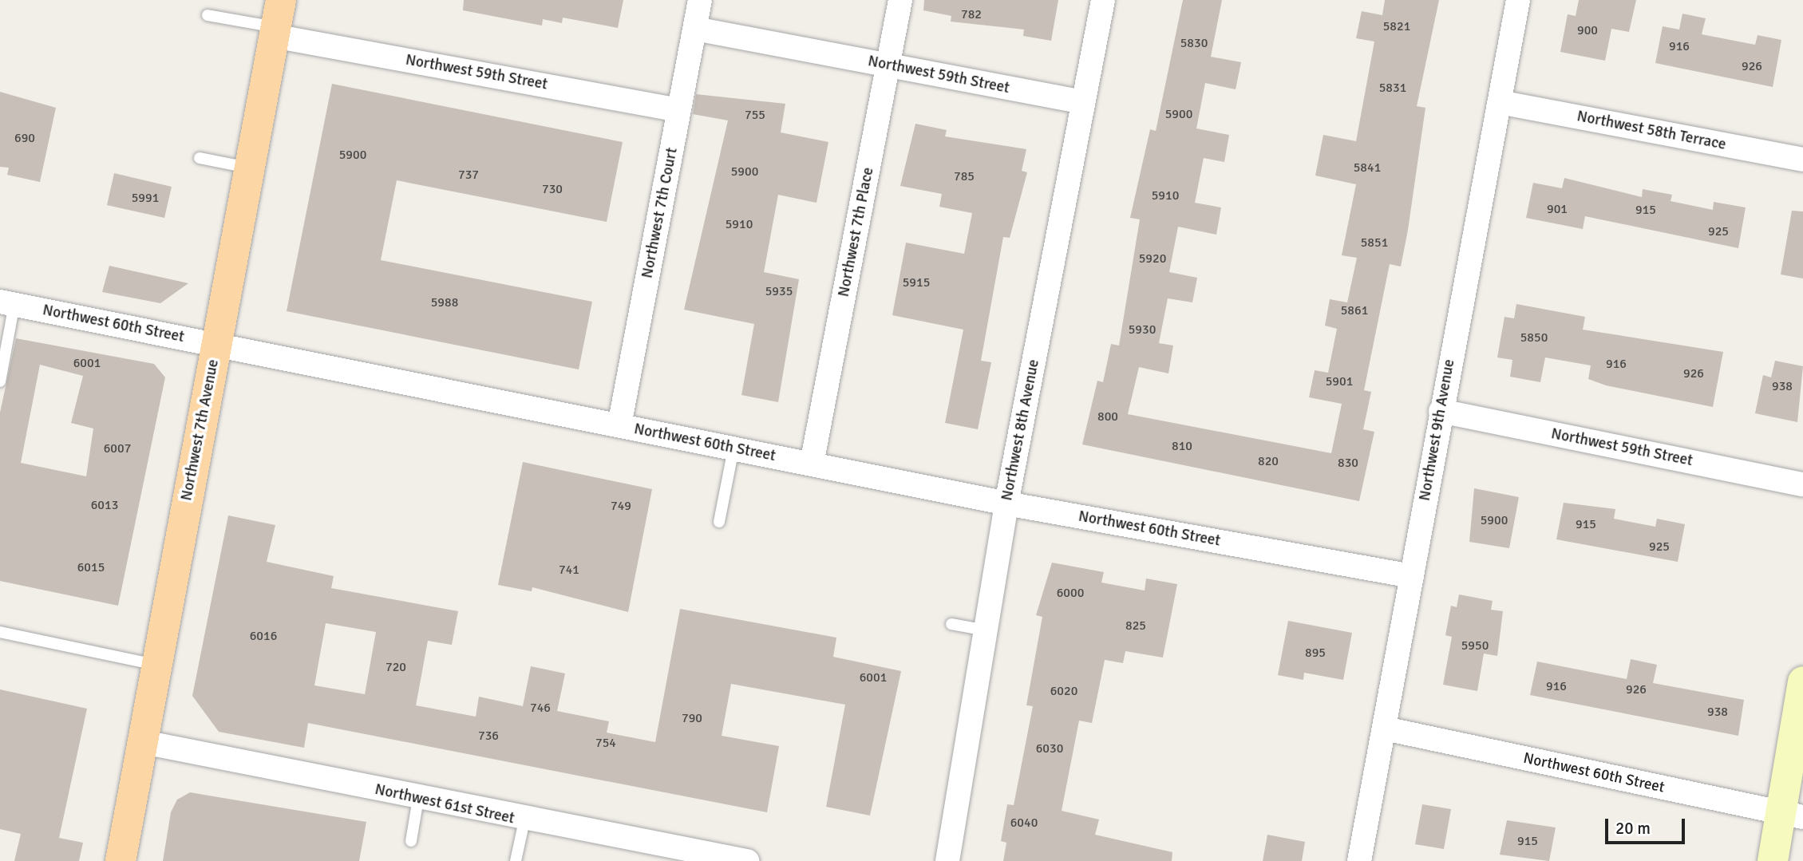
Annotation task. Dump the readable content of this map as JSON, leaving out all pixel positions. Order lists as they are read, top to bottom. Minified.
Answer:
{"streets":{"main road":["Northwest 7th Avenue"],"street":["Northwest 59th Street","Northwest 58th Terrace","Northwest 7th Court","Northwest 7th Place","Northwest 60th Street","Northwest 8th Avenue","Northwest 9th Avenue","Northwest 61st Street"]},"crossings":[["Northwest 59th Street","Northwest 7th Court"],["Northwest 59th Street","Northwest 7th Place"],["Northwest 59th Street","Northwest 7th Avenue"],["Northwest 59th Street","Northwest 8th Avenue"],["Northwest 59th Street","Northwest 9th Avenue"],["Northwest 58th Terrace","Northwest 9th Avenue"],["Northwest 7th Court","Northwest 60th Street"],["Northwest 7th Place","Northwest 60th Street"],["Northwest 60th Street","Northwest 7th Avenue"],["Northwest 60th Street","Northwest 8th Avenue"],["Northwest 60th Street","Northwest 9th Avenue"],["Northwest 7th Avenue","Northwest 61st Street"]],"house_numbers":["782","5821","900","5830","916","926","5831","5900","755","690","5900","5841","5900","737","785","730","5910","5991","901","915","5910","925","5851","5920","5915","5935","5988","5861","5930","5850","6001","916","926","5901","938","800","810","6007","820","830","6013","749","5900","915","925","6015","741","6000","825","6016","5950","895","720","6001","916","926","6020","746","938","790","736","754","6030","6040","915"],"scale_bar":"20 m"}
